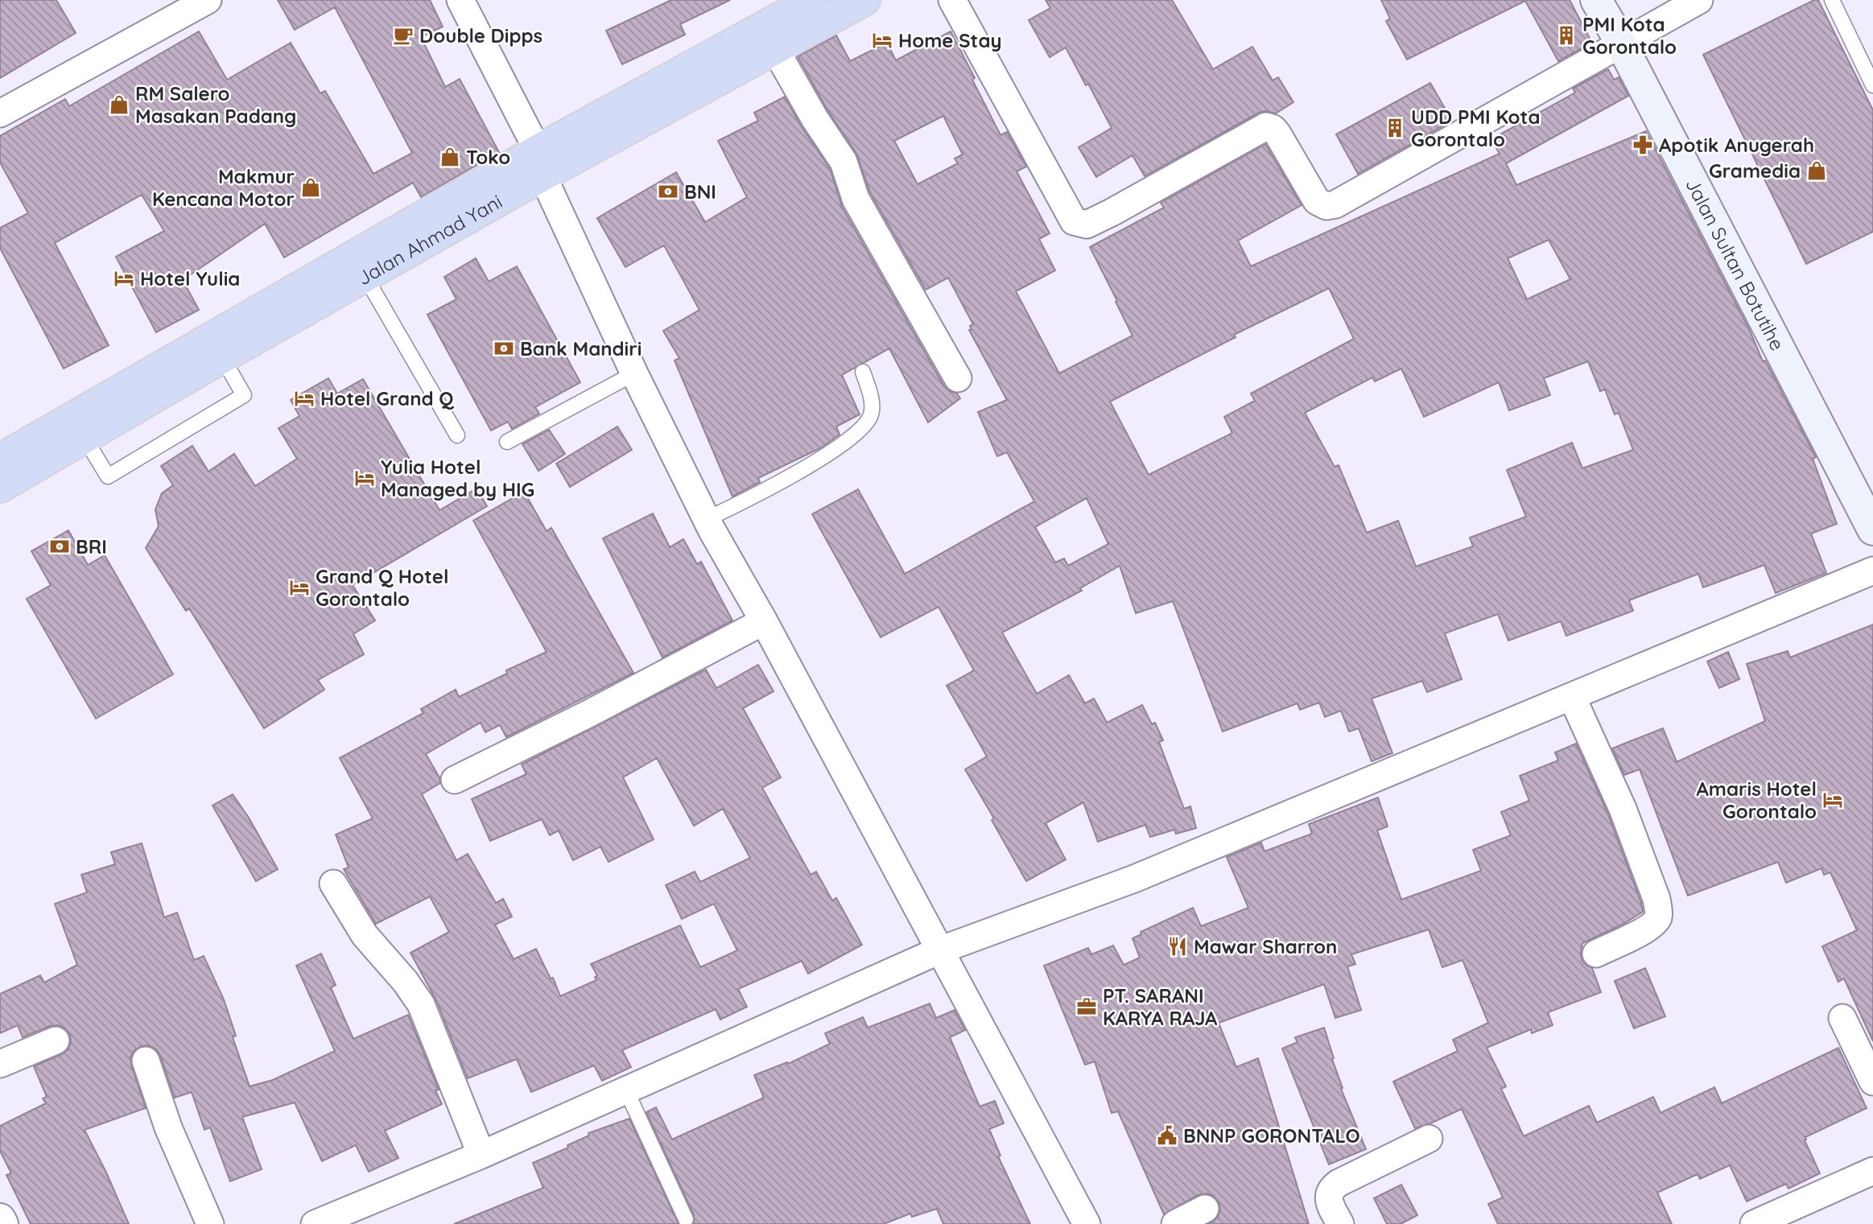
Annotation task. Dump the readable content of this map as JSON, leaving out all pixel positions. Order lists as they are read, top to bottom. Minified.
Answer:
{"streets":{"highway":["Jalan Ahmad Yani"],"main road":["Jalan Sultan Botutihe"]},"places":{"cafe":["Double Dipps"],"building":["PMI Kota Gorontalo","UDD PMI Kota Gorontalo"],"hotel":["Home Stay","Hotel Yulia","Hotel Grand Q","Yulia Hotel Managed by HIG","Grand Q Hotel Gorontalo","Amaris Hotel Gorontalo"],"shop":["RM Salero Masakan Padang","Toko","Gramedia","Makmur Kencana Motor"],"pharmacy":["Apotik Anugerah"],"bank":["BNI","Bank Mandiri","BRI"],"restaurant":["Mawar Sharron"],"office":["PT. SARANI KARYA RAJA"],"public building":["BNNP GORONTALO"]}}
